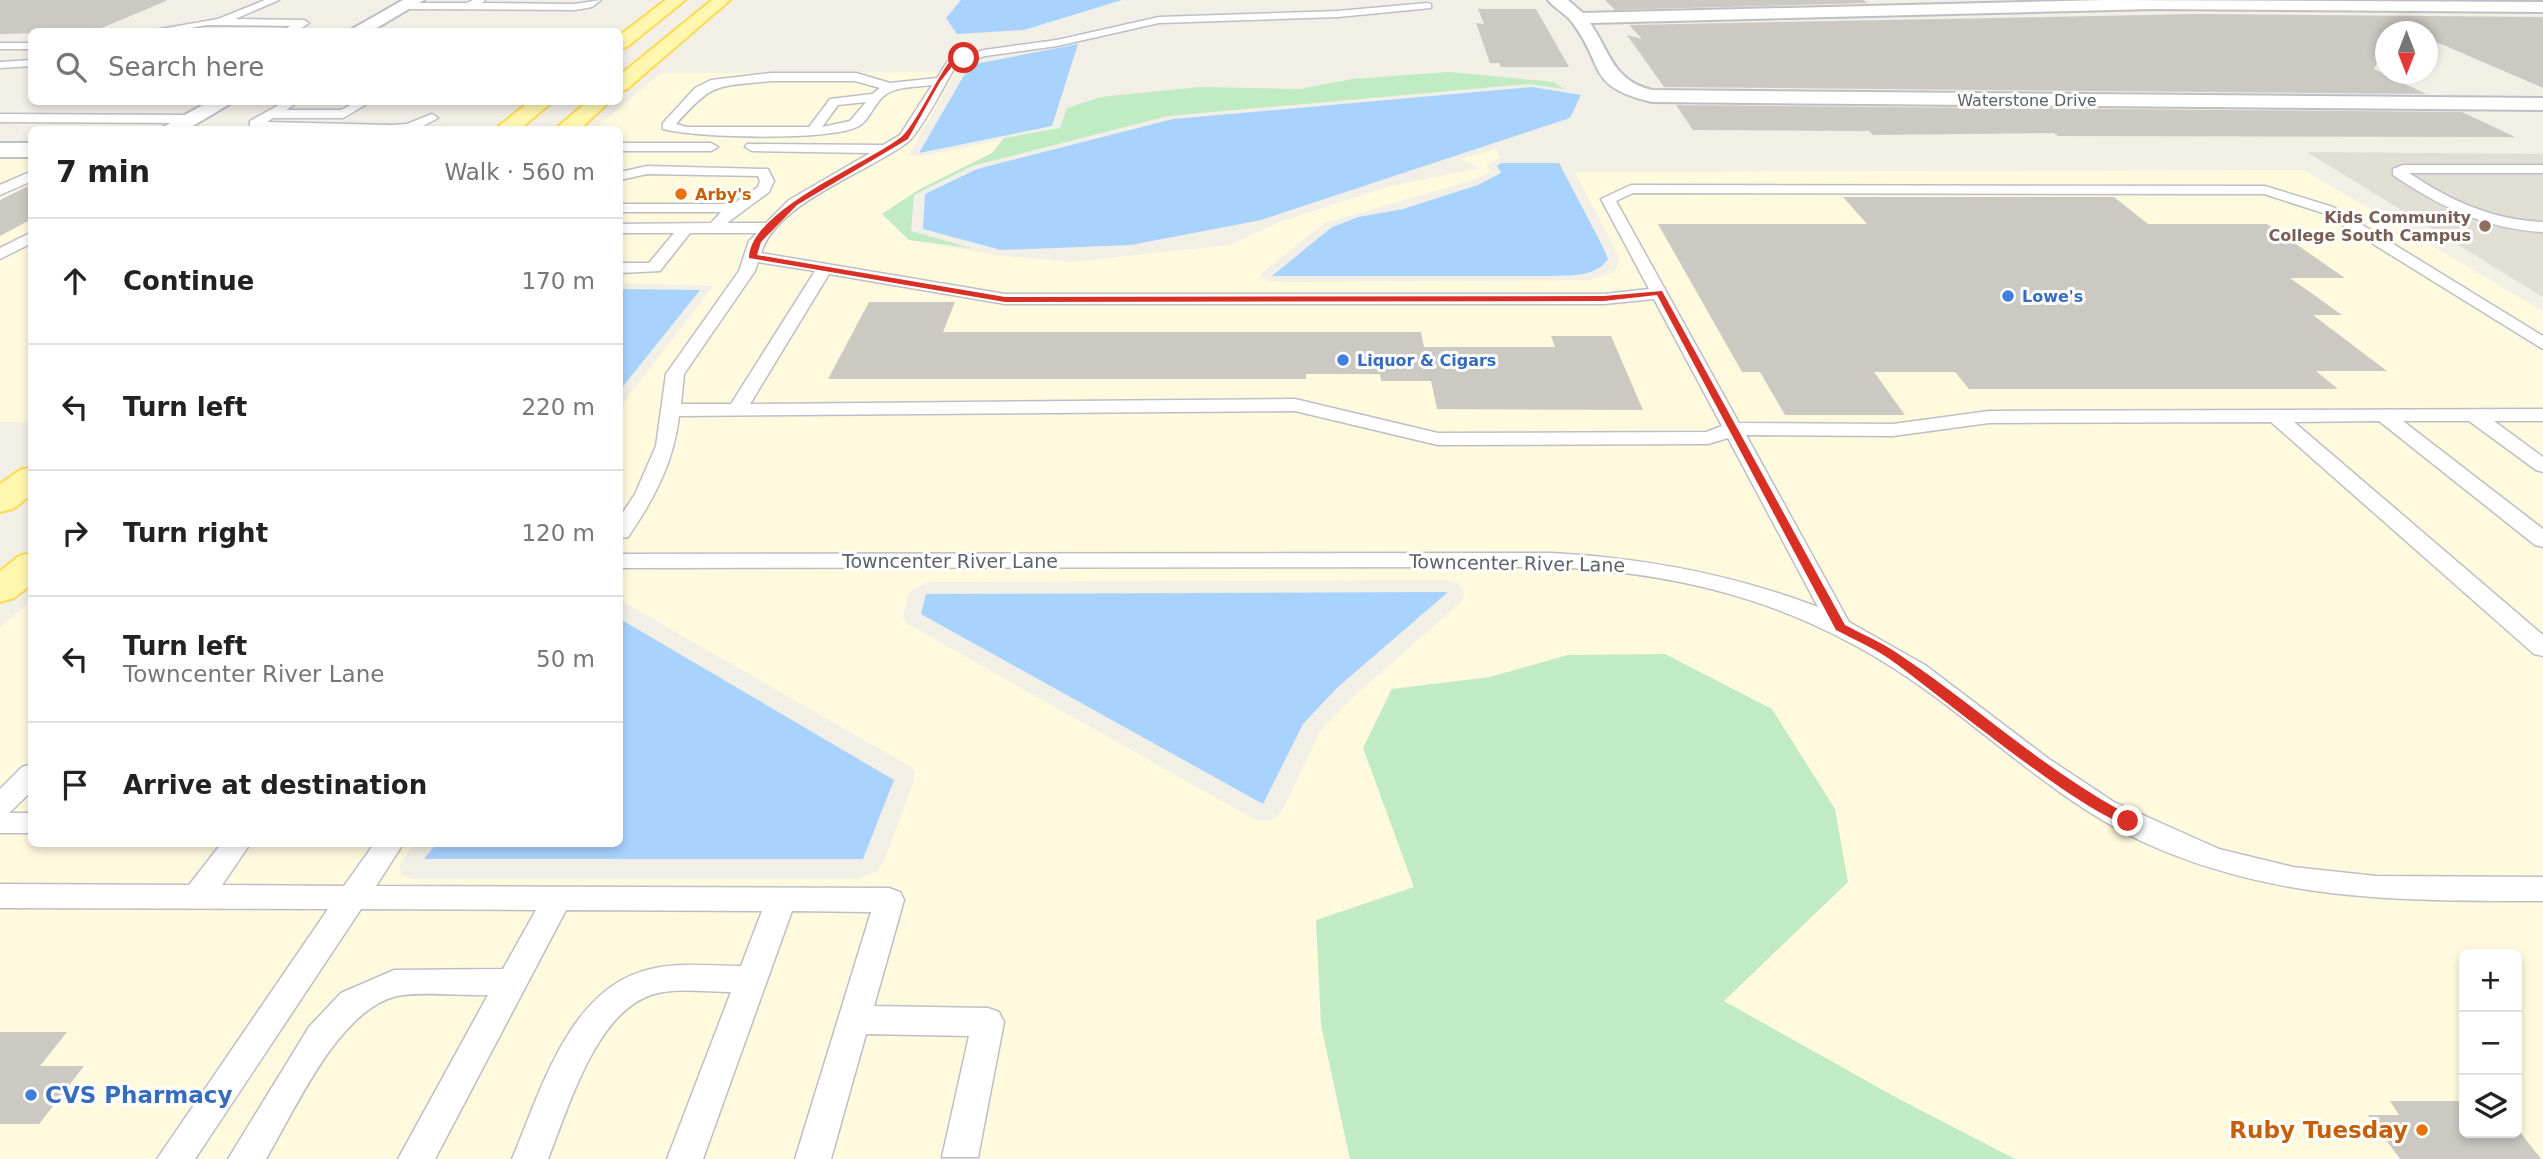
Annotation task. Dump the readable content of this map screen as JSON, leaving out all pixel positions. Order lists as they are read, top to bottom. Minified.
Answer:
{"streets":{"street":["Waterstone Drive"],"lane":["Towncenter River Lane"]},"places":["Arby's","Kids Community College South Campus","Lowe's","Liquor & Cigars","CVS Pharmacy","Ruby Tuesday"],"north":"bottom","page":{"search":"Search here","heading":["7 min","Walk · 560 m"],"list":[["Continue","170 m"],["Turn left","220 m"],["Turn right","120 m"],["Turn left","Towncenter River Lane","50 m"],"Arrive at destination"],"map_buttons":["+","−"]}}
